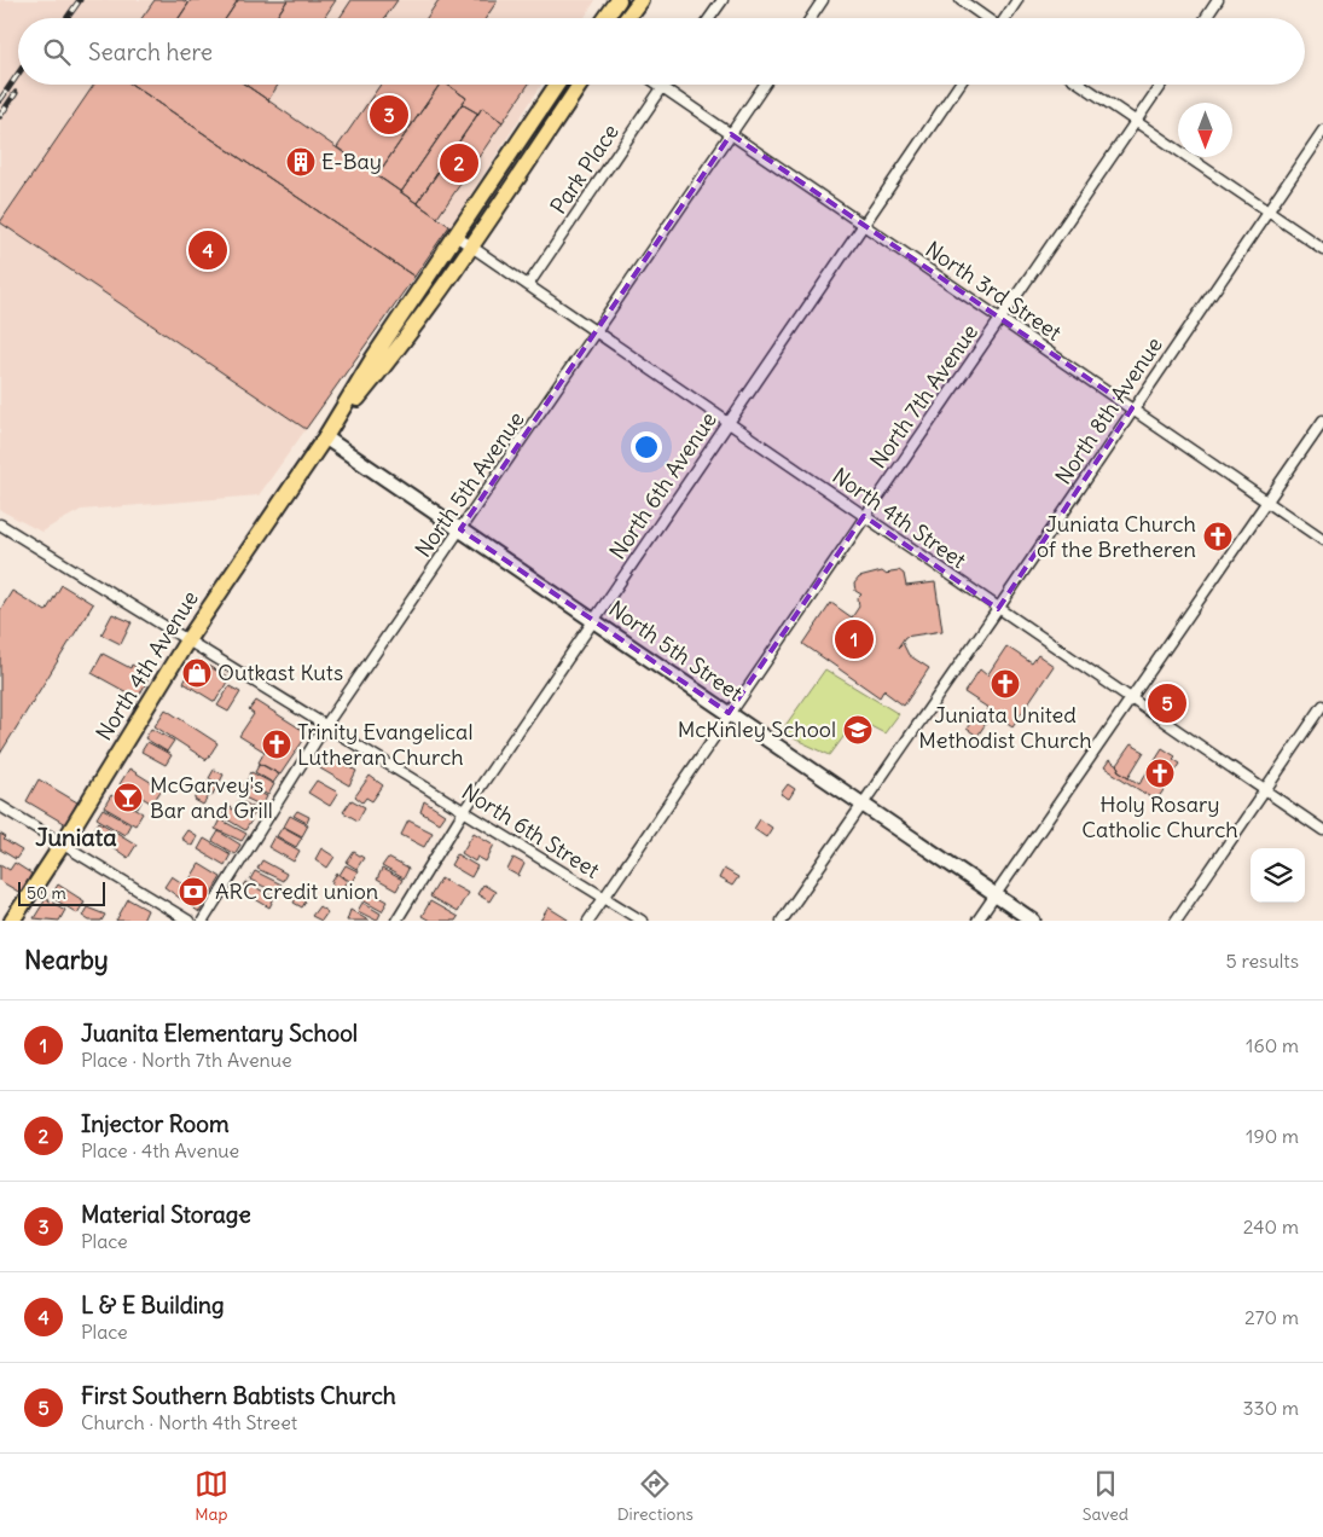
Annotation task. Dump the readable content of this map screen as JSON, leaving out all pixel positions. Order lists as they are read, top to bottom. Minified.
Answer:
{"streets":{"main road":["North 4th Avenue"],"street":["Park Place","North 3rd Street","North 7th Avenue","North 8th Avenue","North 5th Avenue","North 6th Avenue","North 4th Street","North 5th Street","North 6th Street"]},"crossings":[["Park Place","North 3rd Street"],["Park Place","North 4th Street"],["North 3rd Street","North 7th Avenue"],["North 3rd Street","North 8th Avenue"],["North 3rd Street","North 5th Avenue"],["North 3rd Street","North 6th Avenue"],["North 7th Avenue","North 4th Street"],["North 7th Avenue","North 5th Street"],["North 7th Avenue","North 6th Street"],["North 8th Avenue","North 4th Street"],["North 8th Avenue","North 5th Street"],["North 5th Avenue","North 4th Street"],["North 5th Avenue","North 5th Street"],["North 5th Avenue","North 6th Street"],["North 6th Avenue","North 4th Street"],["North 6th Avenue","North 5th Street"],["North 6th Avenue","North 6th Street"],["North 4th Street","North 4th Avenue"],["North 5th Street","North 4th Avenue"],["North 4th Avenue","North 6th Street"]],"districts":["Juniata"],"places":{"building":["E-Bay"],"church":["Juniata Church of the Bretheren","Juniata United Methodist Church","Trinity Evangelical Lutheran Church","Holy Rosary Catholic Church"],"shop":["Outkast Kuts"],"school or university":["McKinley School"],"bar":["McGarvey's Bar and Grill"],"bank":["ARC credit union"]},"scale_bar":"50 m","north":"bottom","page":{"search":"Search here","pins":["3","2","4","1","5"],"scale":"50 m","heading":["Nearby","5 results"],"list":[{"mark":"1","name":"Juanita Elementary School","note":"Place · North 7th Avenue","value":"160 m"},{"mark":"2","name":"Injector Room","note":"Place · 4th Avenue","value":"190 m"},{"mark":"3","name":"Material Storage","note":"Place","value":"240 m"},{"mark":"4","name":"L & E Building","note":"Place","value":"270 m"},{"mark":"5","name":"First Southern Babtists Church","note":"Church · North 4th Street","value":"330 m"}],"nav":["Map","Directions","Saved"]}}
